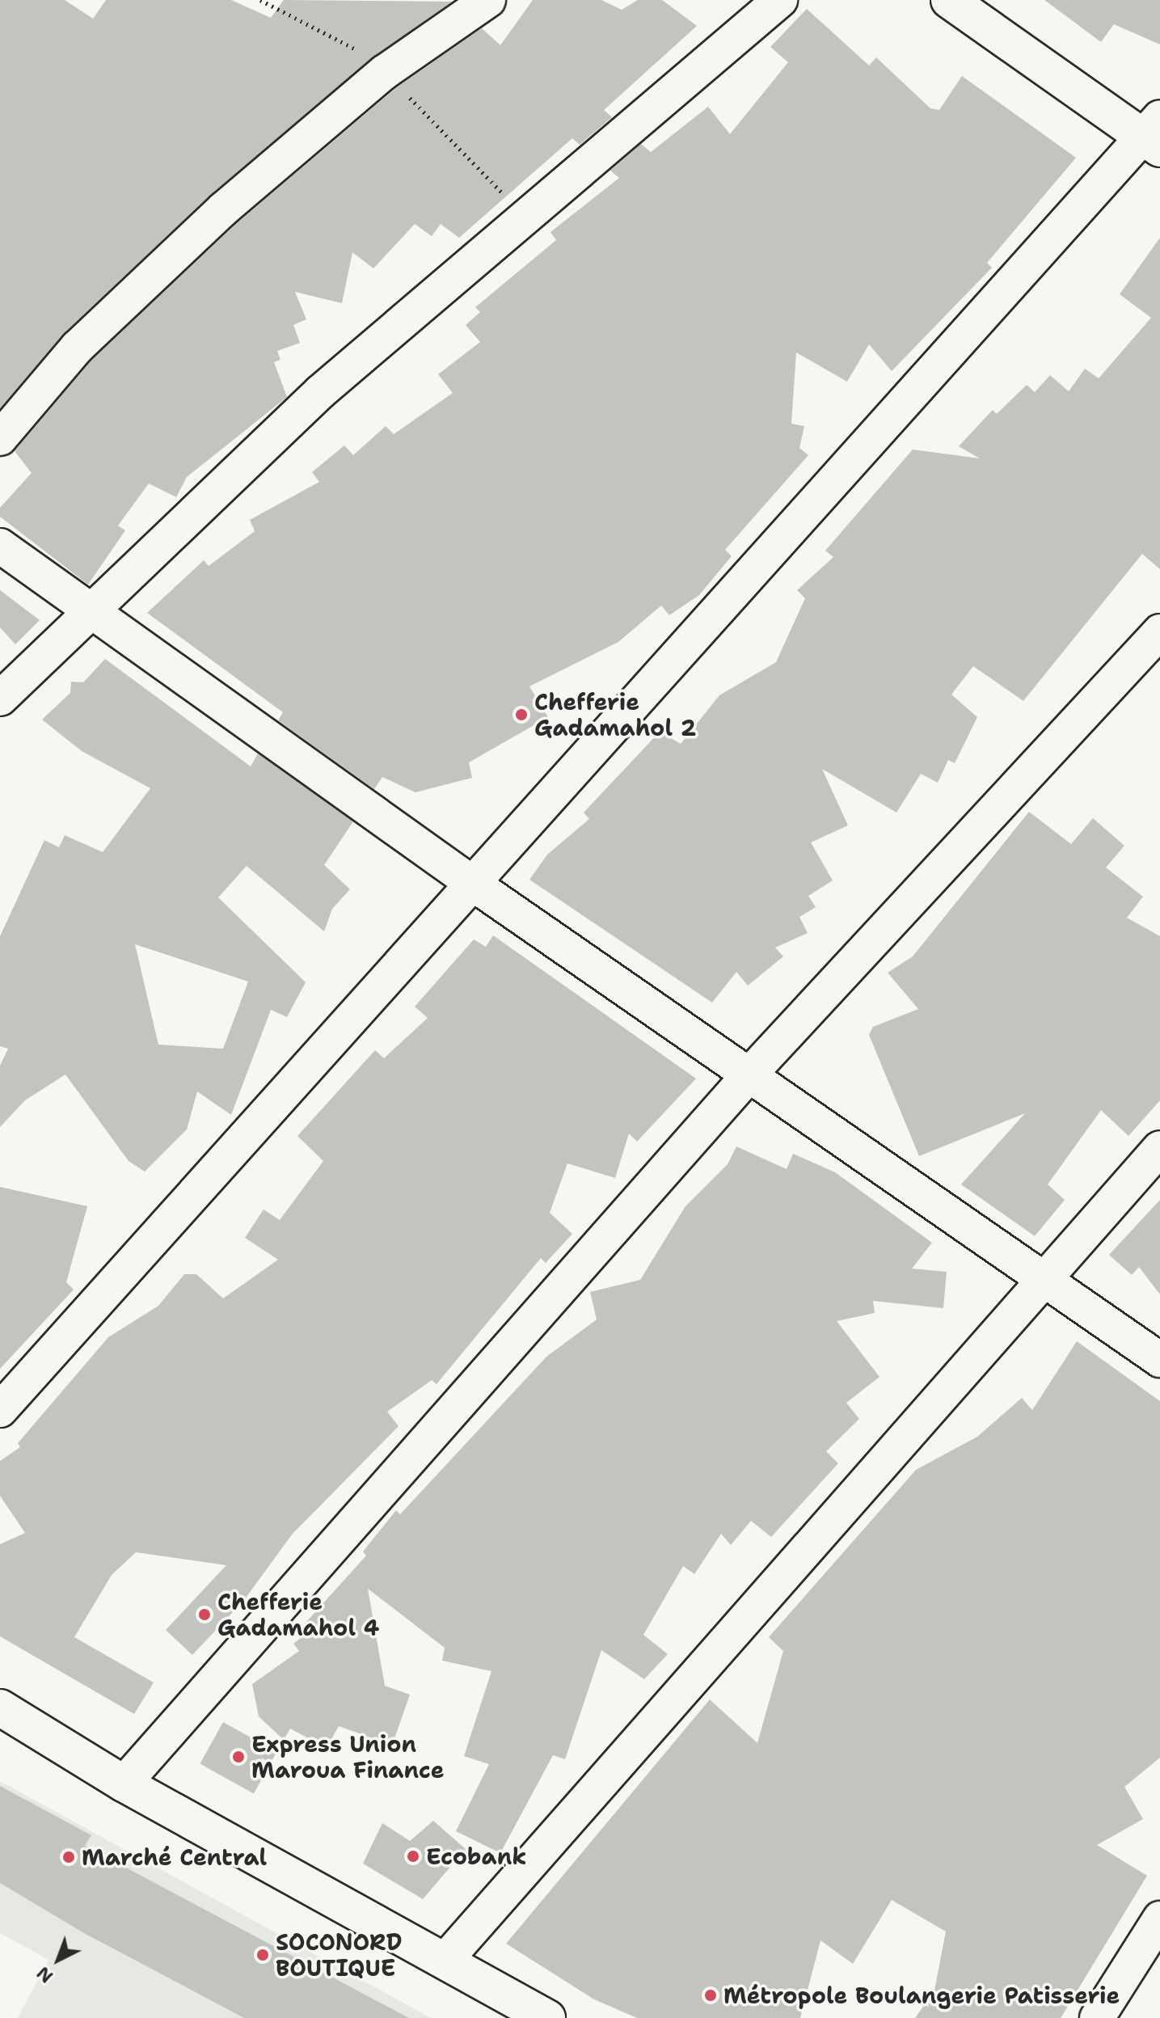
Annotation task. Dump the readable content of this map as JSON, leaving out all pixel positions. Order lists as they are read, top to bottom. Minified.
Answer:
{"places":["Chefferie Gadamahol 2","Chefferie Gadamahol 4","Express Union Maroua Finance","Ecobank","Marché Central","SOCONORD BOUTIQUE","Métropole Boulangerie Patisserie"],"north":"bottom left"}
